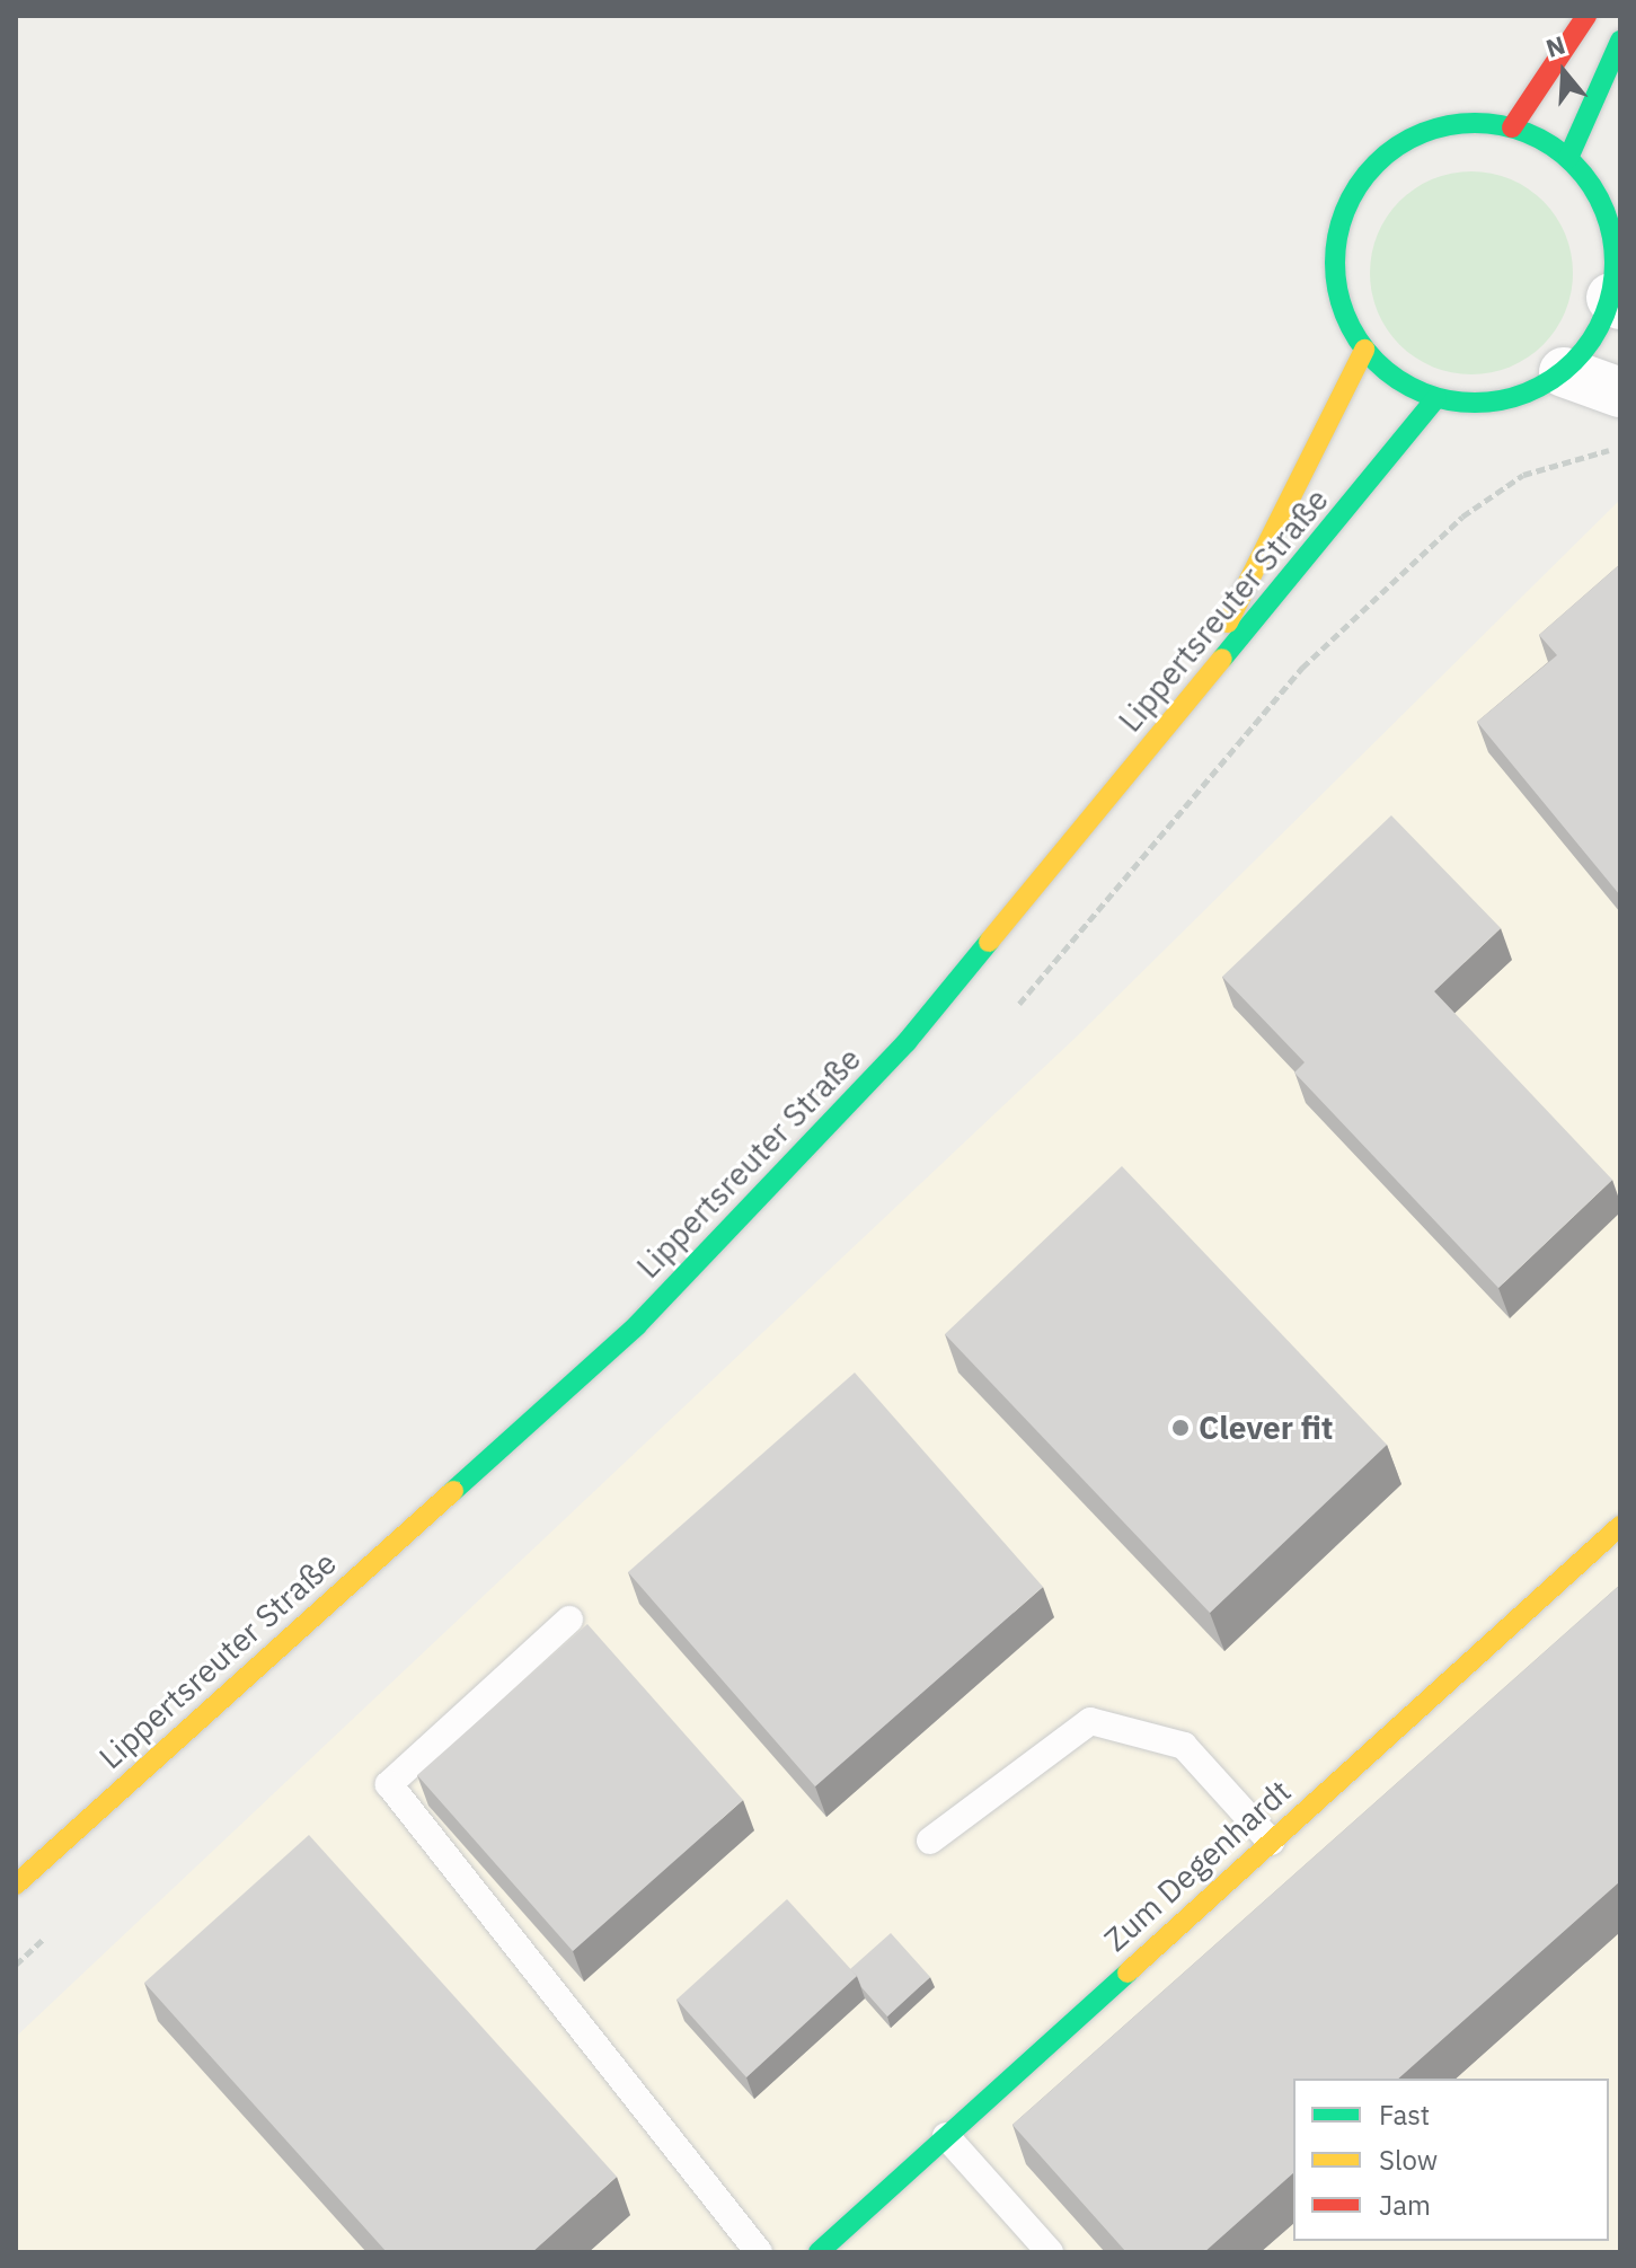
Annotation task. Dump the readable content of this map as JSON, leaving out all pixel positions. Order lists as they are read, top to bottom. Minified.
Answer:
{"streets":{"main road":["Lippertsreuter Straße","Zum Degenhardt"]},"places":["Clever fit"],"legend":["Fast","Slow","Jam"],"north":"top"}
